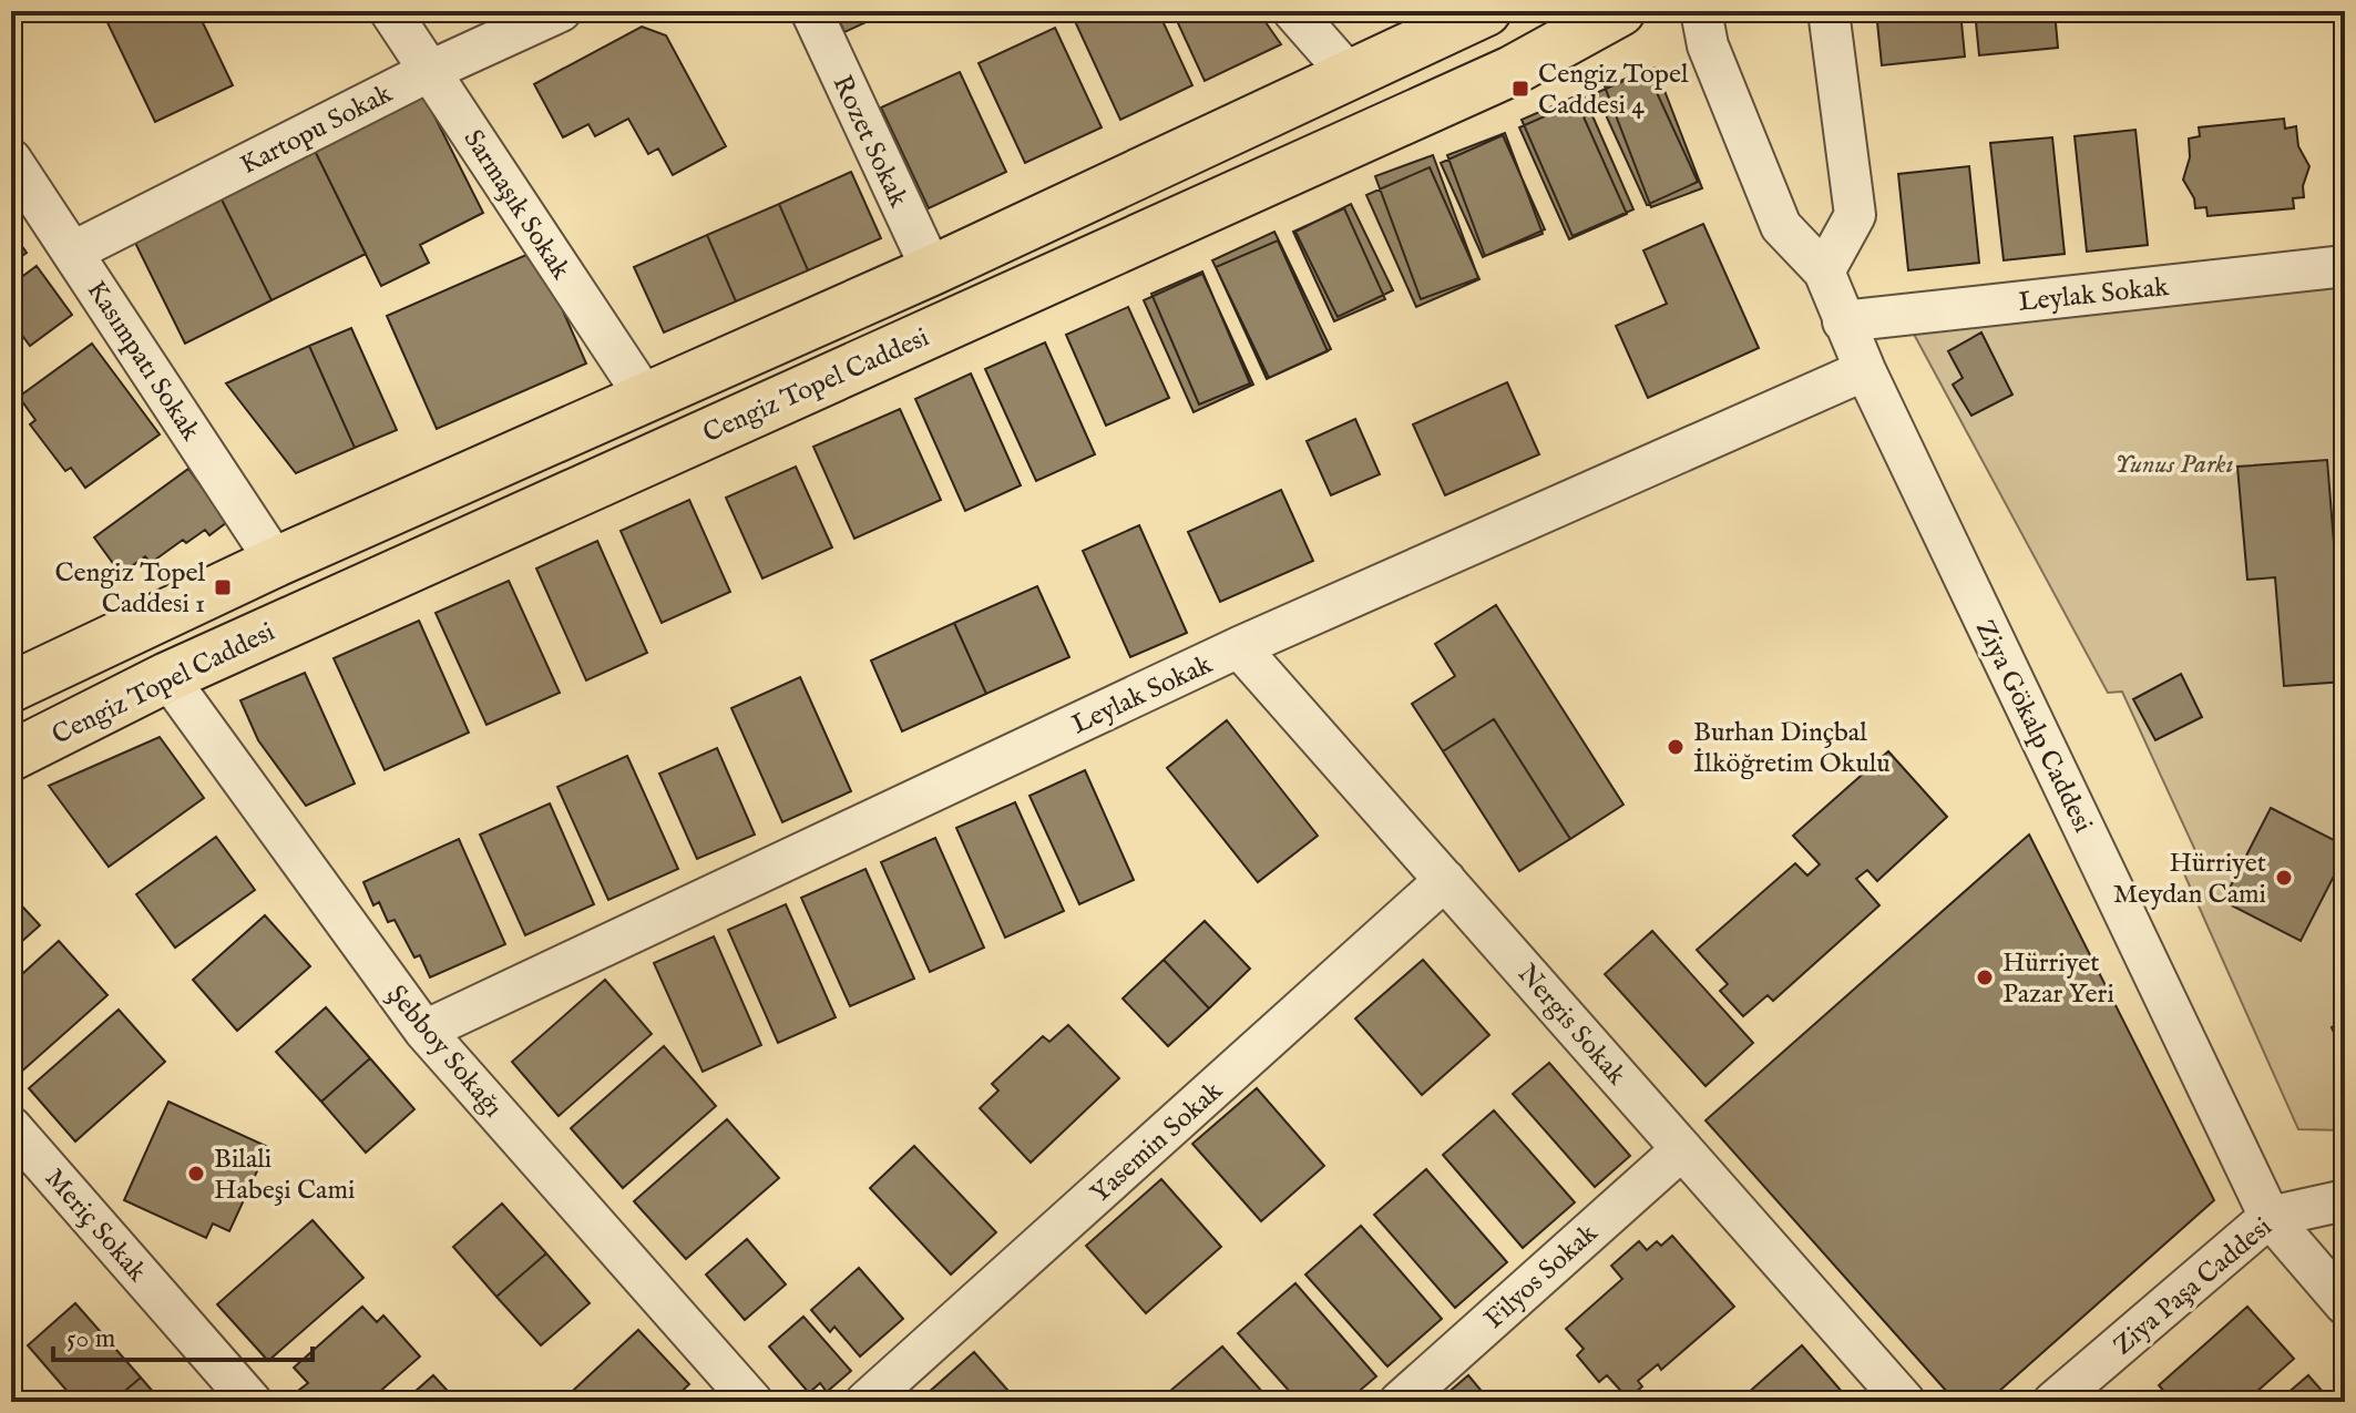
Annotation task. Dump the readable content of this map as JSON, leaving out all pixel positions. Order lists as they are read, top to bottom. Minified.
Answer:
{"streets":{"main road":["Cengiz Topel Caddesi"],"street":["Kartopu Sokak","Rozet Sokak","Sarmaşık Sokak","Leylak Sokak","Kasımpatı Sokak","Ziya Gökalp Caddesi","Nergis Sokak","Şebboy Sokağı","Yasemin Sokak","Meriç Sokak","Filyos Sokak","Ziya Paşa Caddesi"]},"crossings":[["Kartopu Sokak","Sarmaşık Sokak"],["Kartopu Sokak","Kasımpatı Sokak"],["Leylak Sokak","Ziya Gökalp Caddesi"],["Leylak Sokak","Nergis Sokak"],["Leylak Sokak","Şebboy Sokağı"],["Cengiz Topel Caddesi","Şebboy Sokağı"],["Ziya Gökalp Caddesi","Ziya Paşa Caddesi"],["Nergis Sokak","Yasemin Sokak"],["Nergis Sokak","Filyos Sokak"]],"parks":["Yunus Parkı"],"places":{"transit":["Cengiz Topel Caddesi 4","Cengiz Topel Caddesi 1"],"other":["Burhan Dinçbal İlköğretim Okulu","Hürriyet Meydan Cami","Hürriyet Pazar Yeri","Bilali Habeşi Cami"]},"scale_bar":"50 m"}
